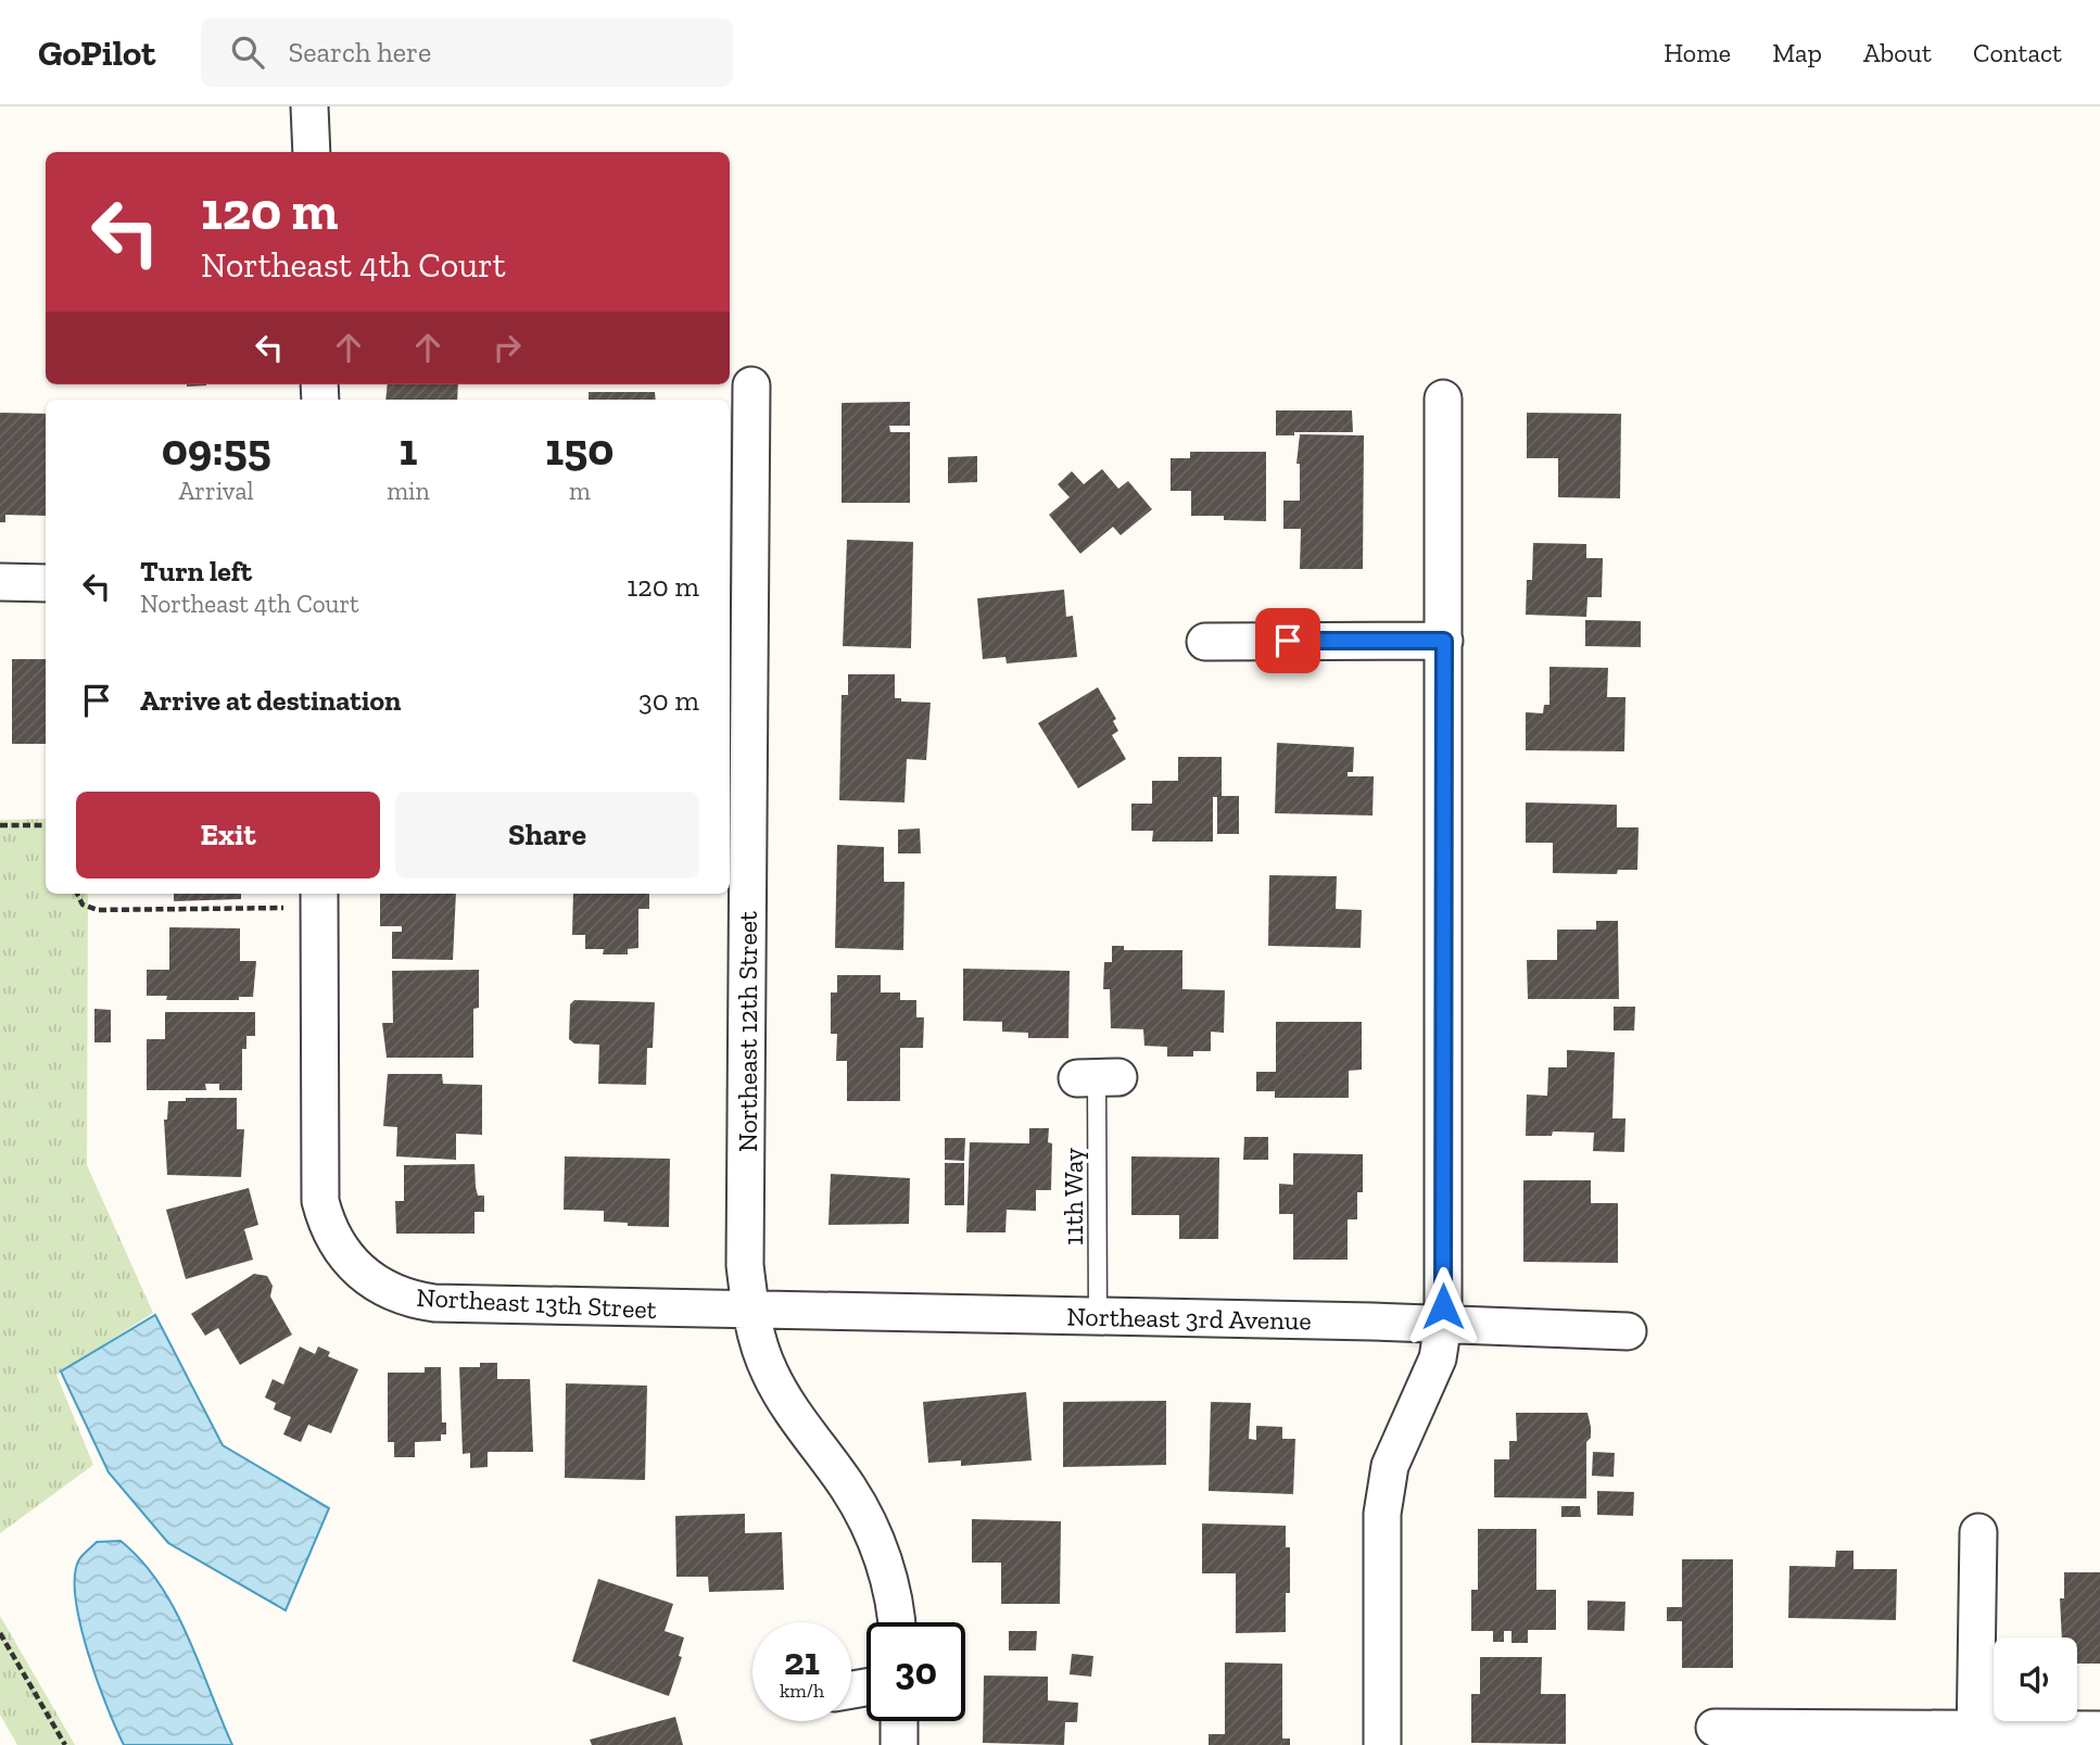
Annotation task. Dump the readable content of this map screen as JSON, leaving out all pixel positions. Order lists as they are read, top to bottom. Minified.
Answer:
{"streets":{"street":["Northeast 12th Street","Northeast 13th Street","Northeast 3rd Avenue"],"lane":["11th Way"]},"crossings":[["Northeast 12th Street","Northeast 13th Street"],["Northeast 12th Street","Northeast 3rd Avenue"],["11th Way","Northeast 3rd Avenue"],["Northeast 13th Street","Northeast 3rd Avenue"]],"page":{"header":"GoPilot","search":"Search here","nav":["Home","Map","About","Contact"],"turn":["120 m","Northeast 4th Court"],"eta":["09:55","Arrival","1","min","150","m"],"list":[{"name":"Turn left","note":"Northeast 4th Court","value":"120 m"},{"name":"Arrive at destination","value":"30 m"}],"buttons":["Exit","Share"],"speed":"21 km/h","limit":"30"}}
